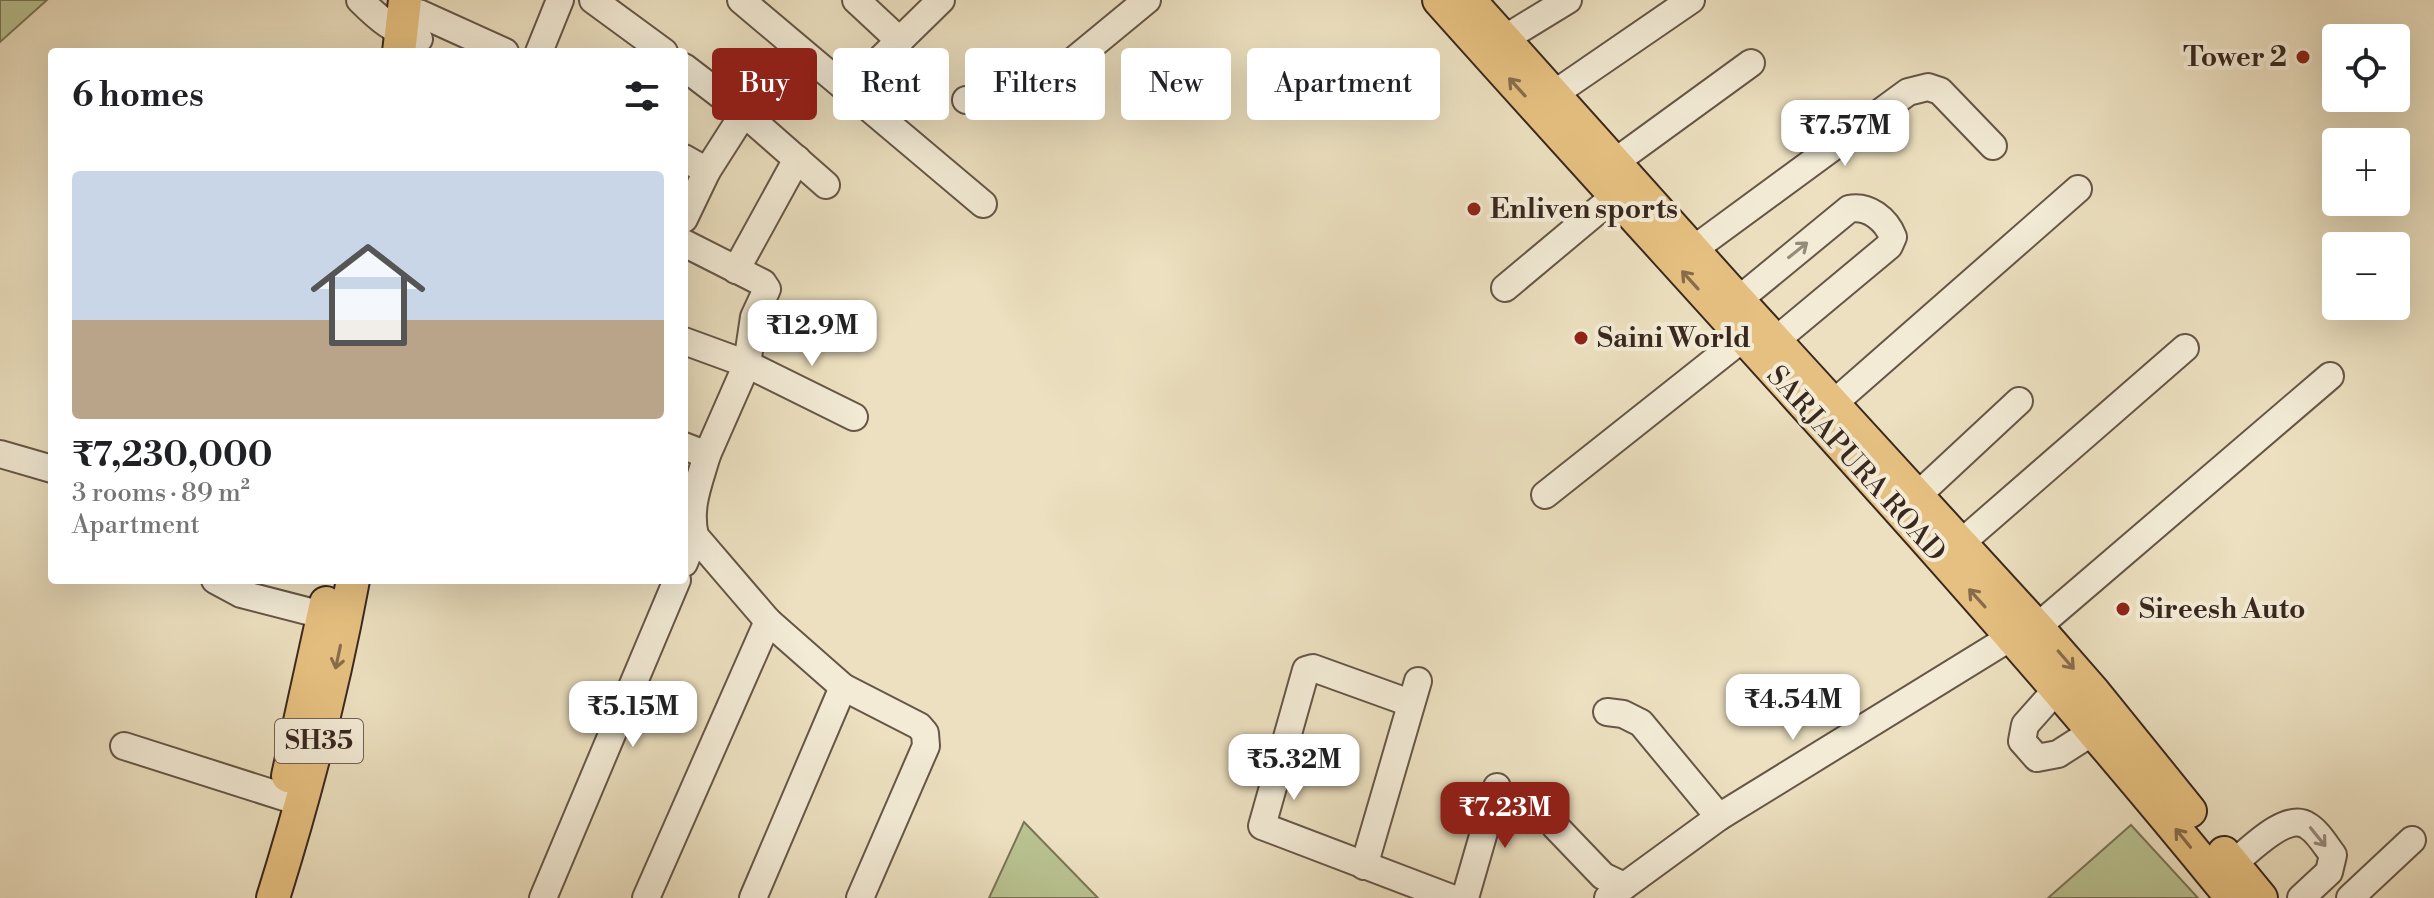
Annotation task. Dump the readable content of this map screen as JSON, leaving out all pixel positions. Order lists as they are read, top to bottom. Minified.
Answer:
{"streets":{"main road":["SARJAPURA ROAD","SH35"]},"places":["Tower 2","Enliven sports","Saini World","Sireesh Auto"],"page":{"map_buttons":["+","−"],"chip":["Buy","Rent","Filters","New","Apartment"],"heading":"6 homes","price":["₹7.57M","₹12.9M","₹4.54M","₹5.15M","₹5.32M","₹7.23M"],"list":[{"name":"₹7,230,000","note":"3 rooms · 89 m² · Apartment"}]}}
